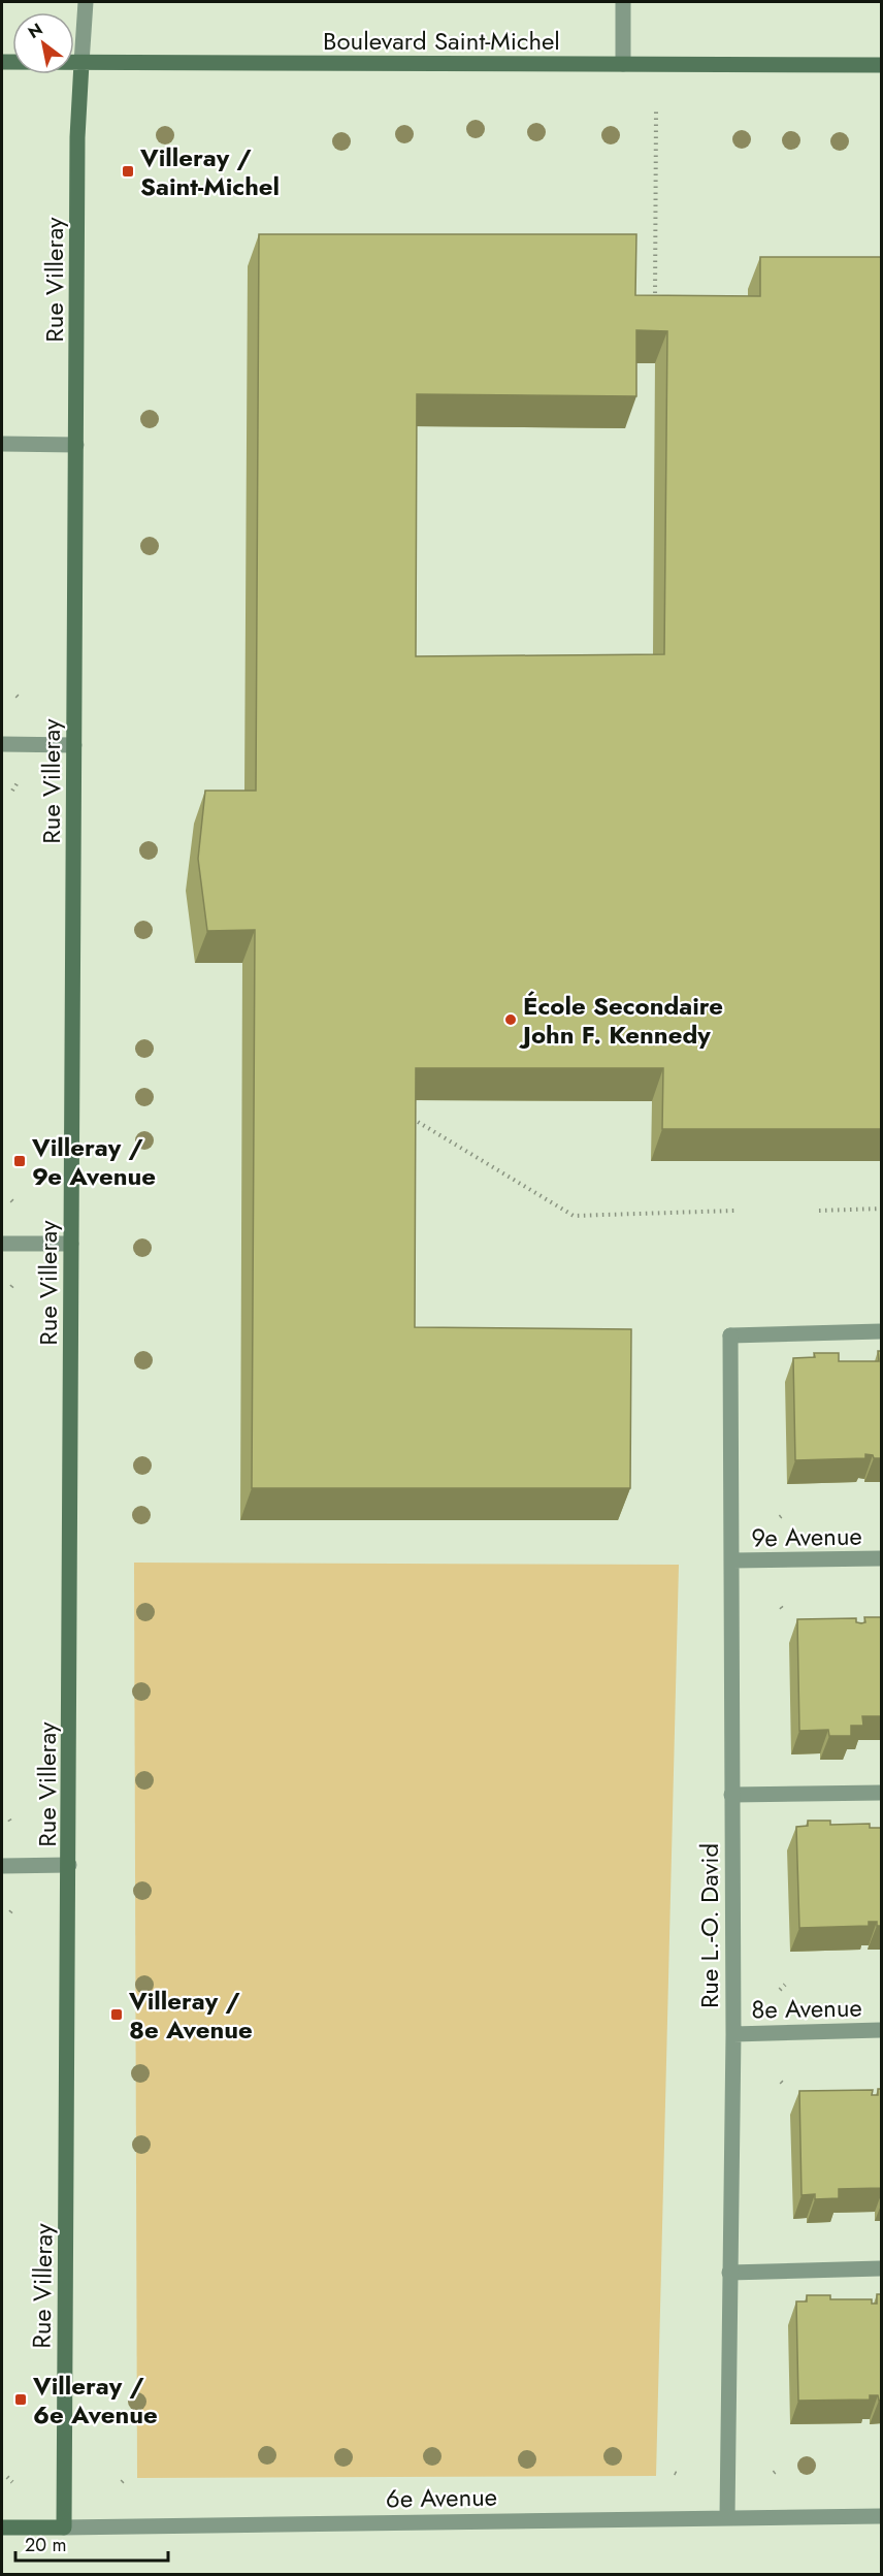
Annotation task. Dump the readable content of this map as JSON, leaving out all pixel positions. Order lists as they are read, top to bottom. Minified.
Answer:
{"streets":{"street":["Boulevard Saint-Michel","Rue Villeray","9e Avenue","Rue L.-O. David","8e Avenue","6e Avenue"]},"crossings":[["Boulevard Saint-Michel","Rue Villeray"],["Rue Villeray","6e Avenue"],["9e Avenue","Rue L.-O. David"],["Rue L.-O. David","8e Avenue"],["Rue L.-O. David","6e Avenue"]],"places":{"transit":["Villeray / Saint-Michel","Villeray / 9e Avenue","Villeray / 8e Avenue","Villeray / 6e Avenue"],"other":["École Secondaire John F. Kennedy"]},"scale_bar":"20 m","north":"top left"}
